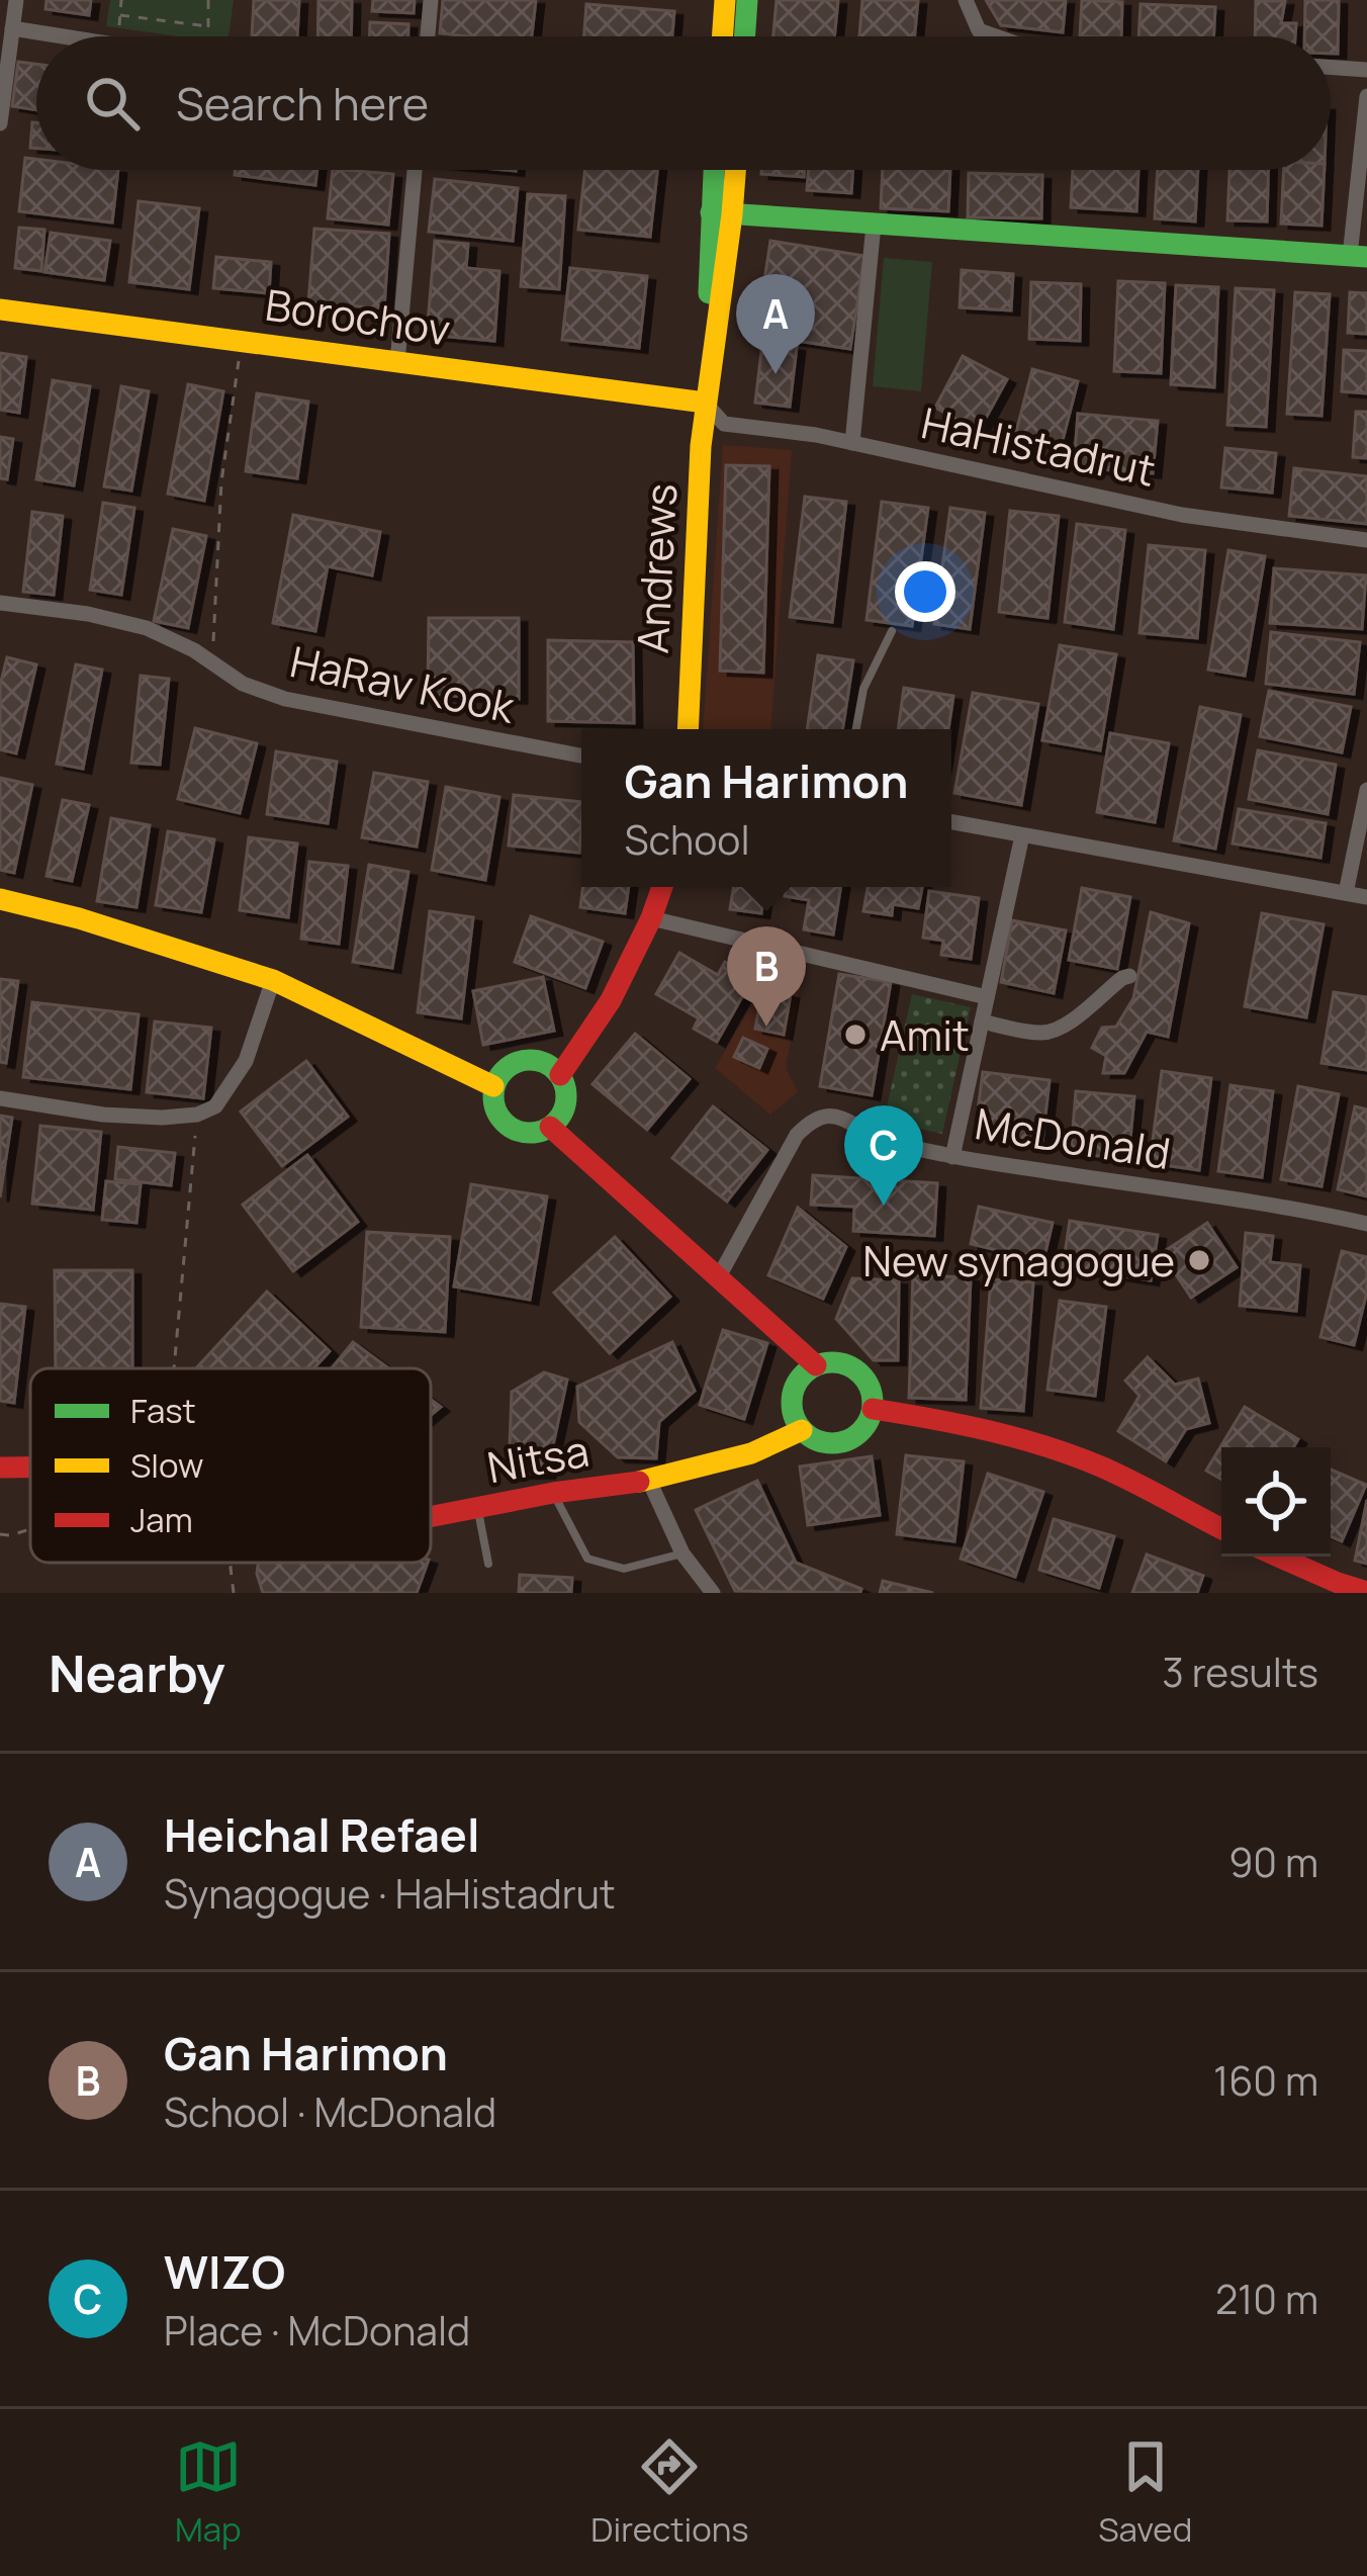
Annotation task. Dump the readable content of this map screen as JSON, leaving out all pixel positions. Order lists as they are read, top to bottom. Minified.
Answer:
{"streets":{"street":["Borochov","HaHistadrut","Andrews","HaRav Kook","McDonald","Nitsa"]},"crossings":[["Borochov","HaHistadrut"],["Borochov","Andrews"],["HaHistadrut","Andrews"]],"places":["Amit","New synagogue"],"legend":["Fast","Slow","Jam"],"page":{"search":"Search here","pins":["A","B","C"],"popup":["Gan Harimon","School"],"heading":["Nearby","3 results"],"list":[{"mark":"A","name":"Heichal Refael","note":"Synagogue · HaHistadrut","value":"90 m"},{"mark":"B","name":"Gan Harimon","note":"School · McDonald","value":"160 m"},{"mark":"C","name":"WIZO","note":"Place · McDonald","value":"210 m"}],"nav":["Map","Directions","Saved"]}}
